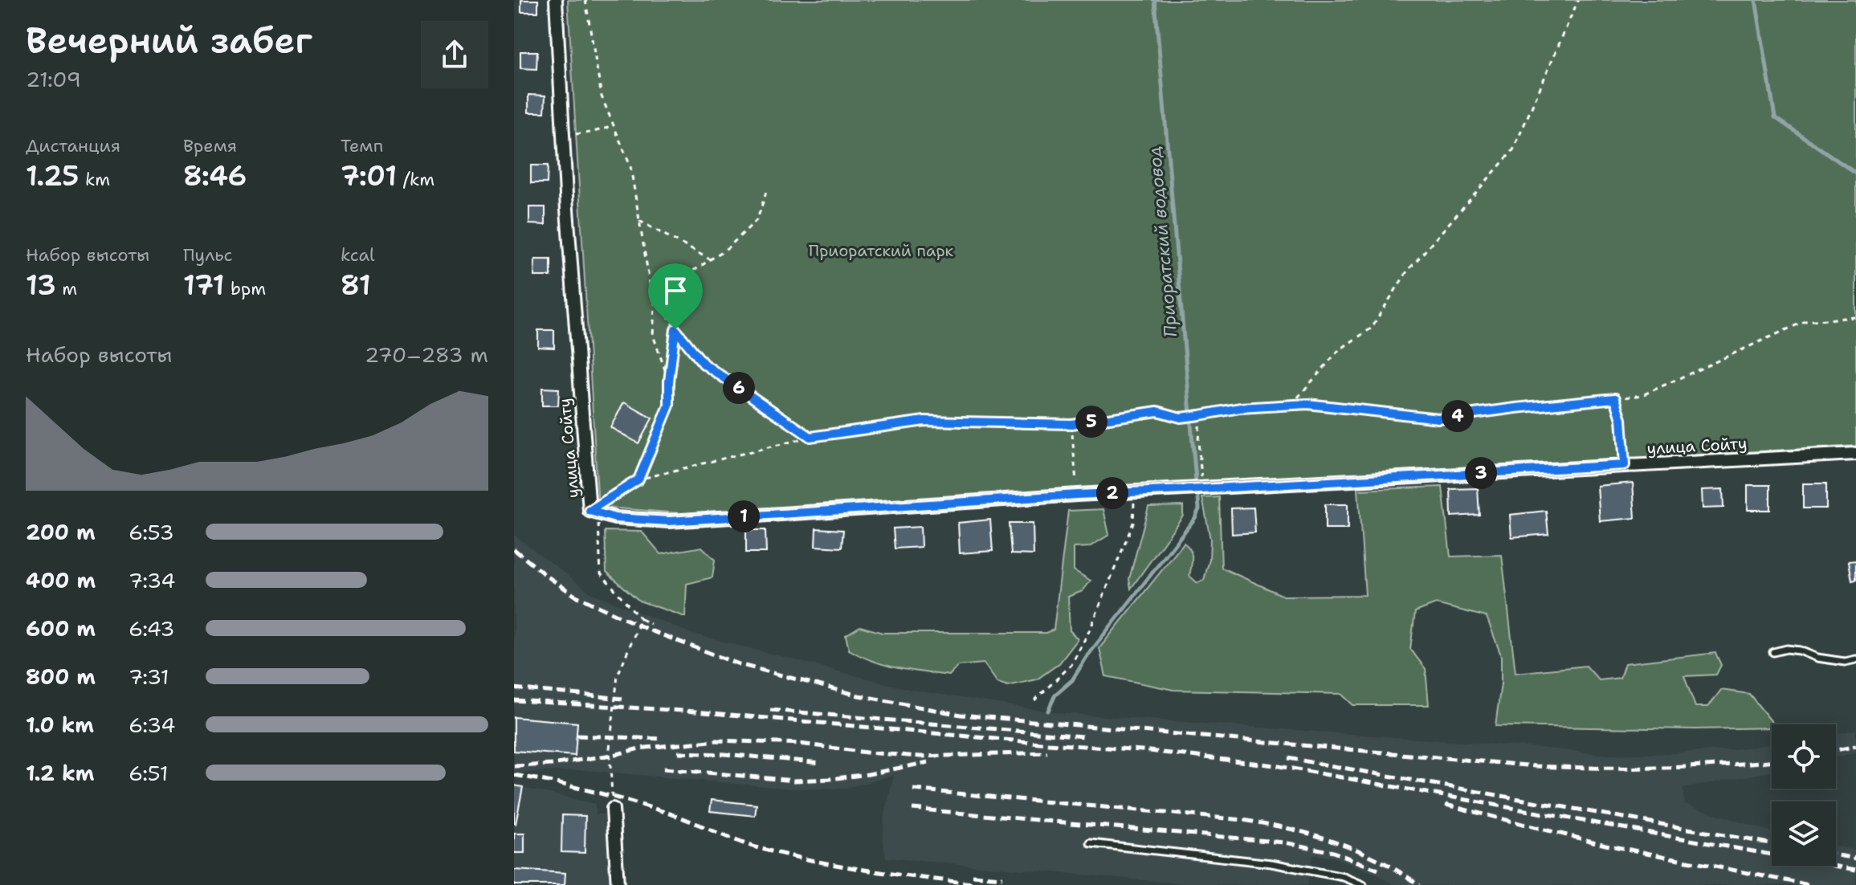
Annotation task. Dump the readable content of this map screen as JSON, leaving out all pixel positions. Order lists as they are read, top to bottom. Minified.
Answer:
{"streets":{"street":["улица Сойту"]},"water":["Приоратский водовод"],"parks":["Приоратский парк"],"page":{"heading":["Вечерний забег","21:09"],"stats":[["Дистанция","1.25 km"],["Время","8:46"],["Темп","7:01 /km"],["Набор высоты","13 m"],["Пульс","171 bpm"],["kcal","81"]],"chart":["Набор высоты","270–283 m"],"pins":["6","4","5","3","2","1"],"list":[{"name":"200 m","note":"6:53"},{"name":"400 m","note":"7:34"},{"name":"600 m","note":"6:43"},{"name":"800 m","note":"7:31"},{"name":"1.0 km","note":"6:34"},{"name":"1.2 km","note":"6:51"}]}}
